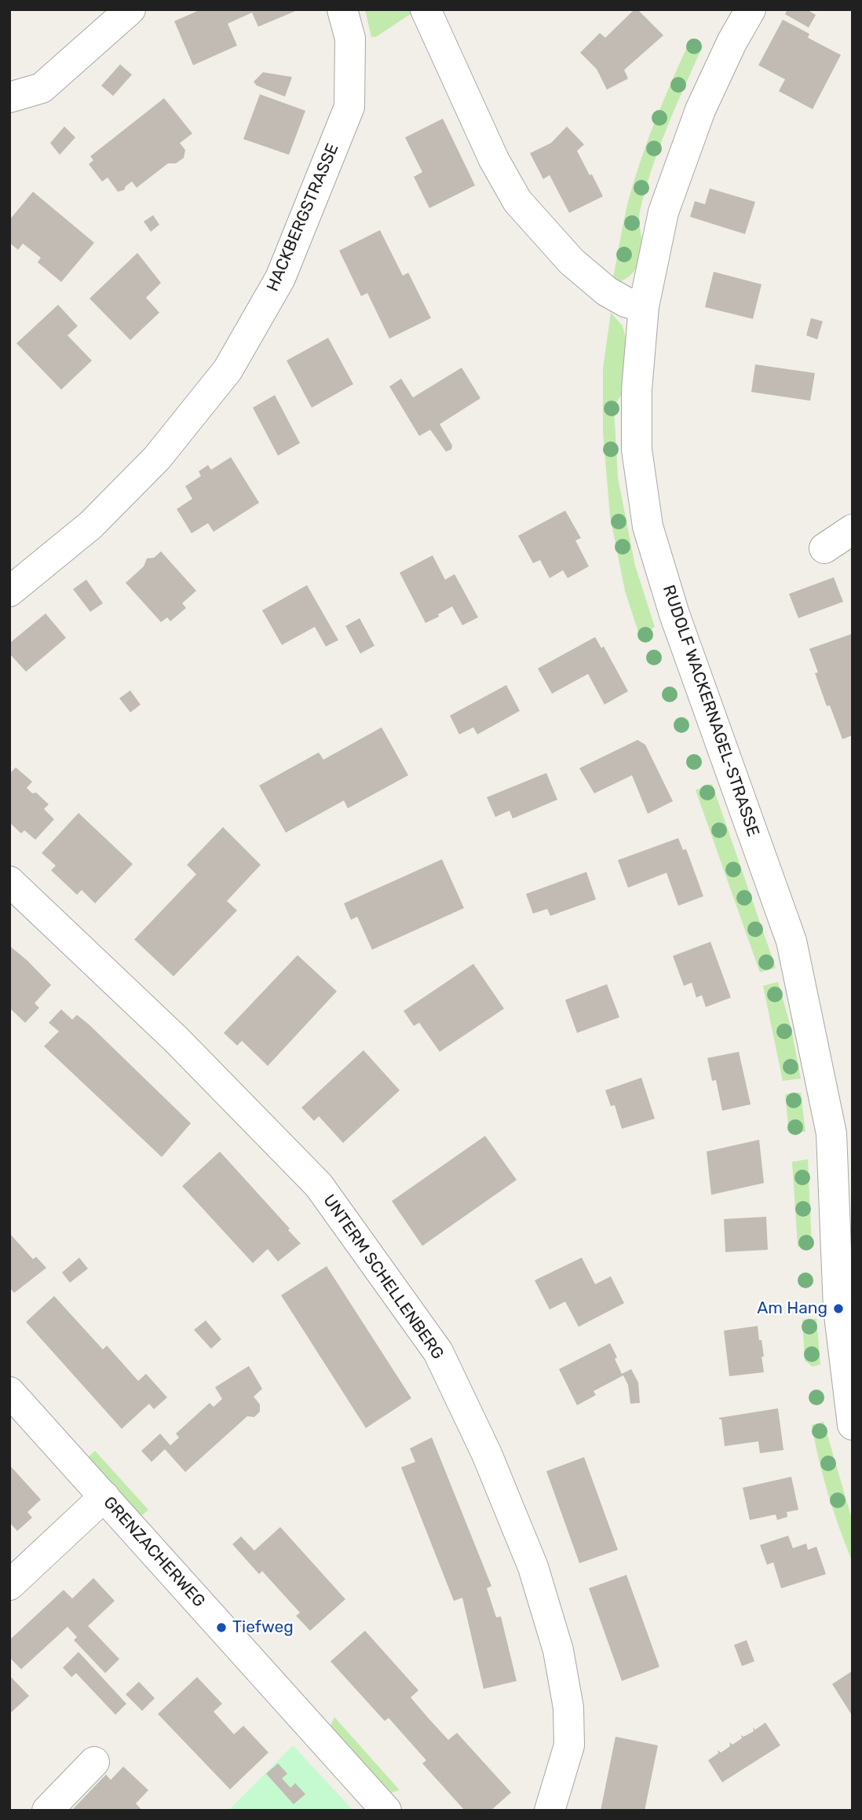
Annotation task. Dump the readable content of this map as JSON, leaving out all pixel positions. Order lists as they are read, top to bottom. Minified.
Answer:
{"streets":{"street":["HACKBERGSTRASSE","RUDOLF WACKERNAGEL-STRASSE","UNTERM SCHELLENBERG","GRENZACHERWEG"]},"places":["Am Hang","Tiefweg"]}
